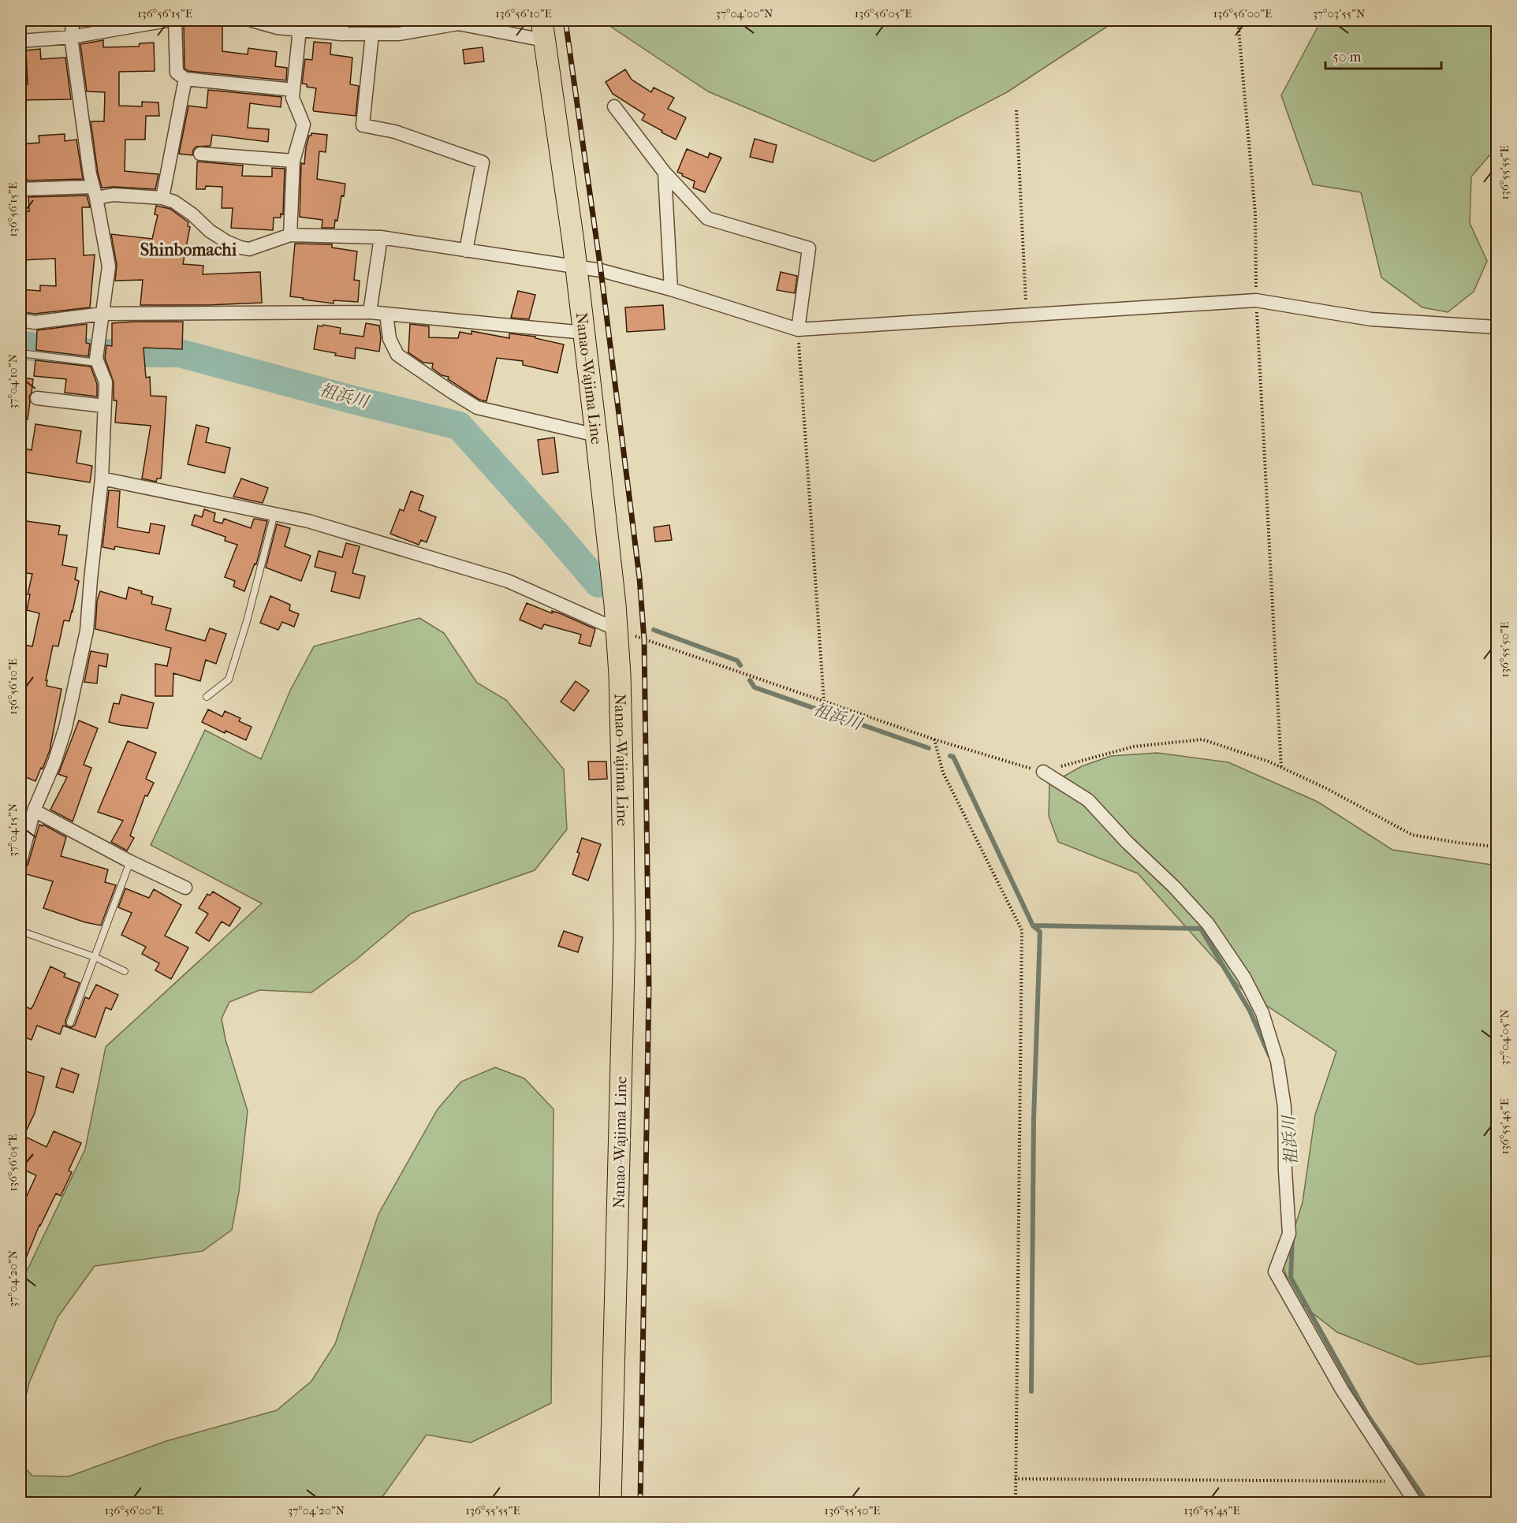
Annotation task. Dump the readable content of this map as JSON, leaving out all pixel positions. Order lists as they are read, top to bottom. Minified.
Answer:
{"streets":{"main road":["Nanao-Wajima Line"]},"districts":["Shinbomachi"],"water":["祖浜川"],"scale_bar":"50 m","coordinates":["136°56'15\"E","136°56'10\"E","37°04'00\"N","136°56'05\"E","136°56'00\"E","37°03'55\"N","136°55'55\"E","37°04'10\"N","136°55'50\"E","37°04'15\"N","37°04'05\"N","136°55'45\"E","37°04'20\"N"]}
